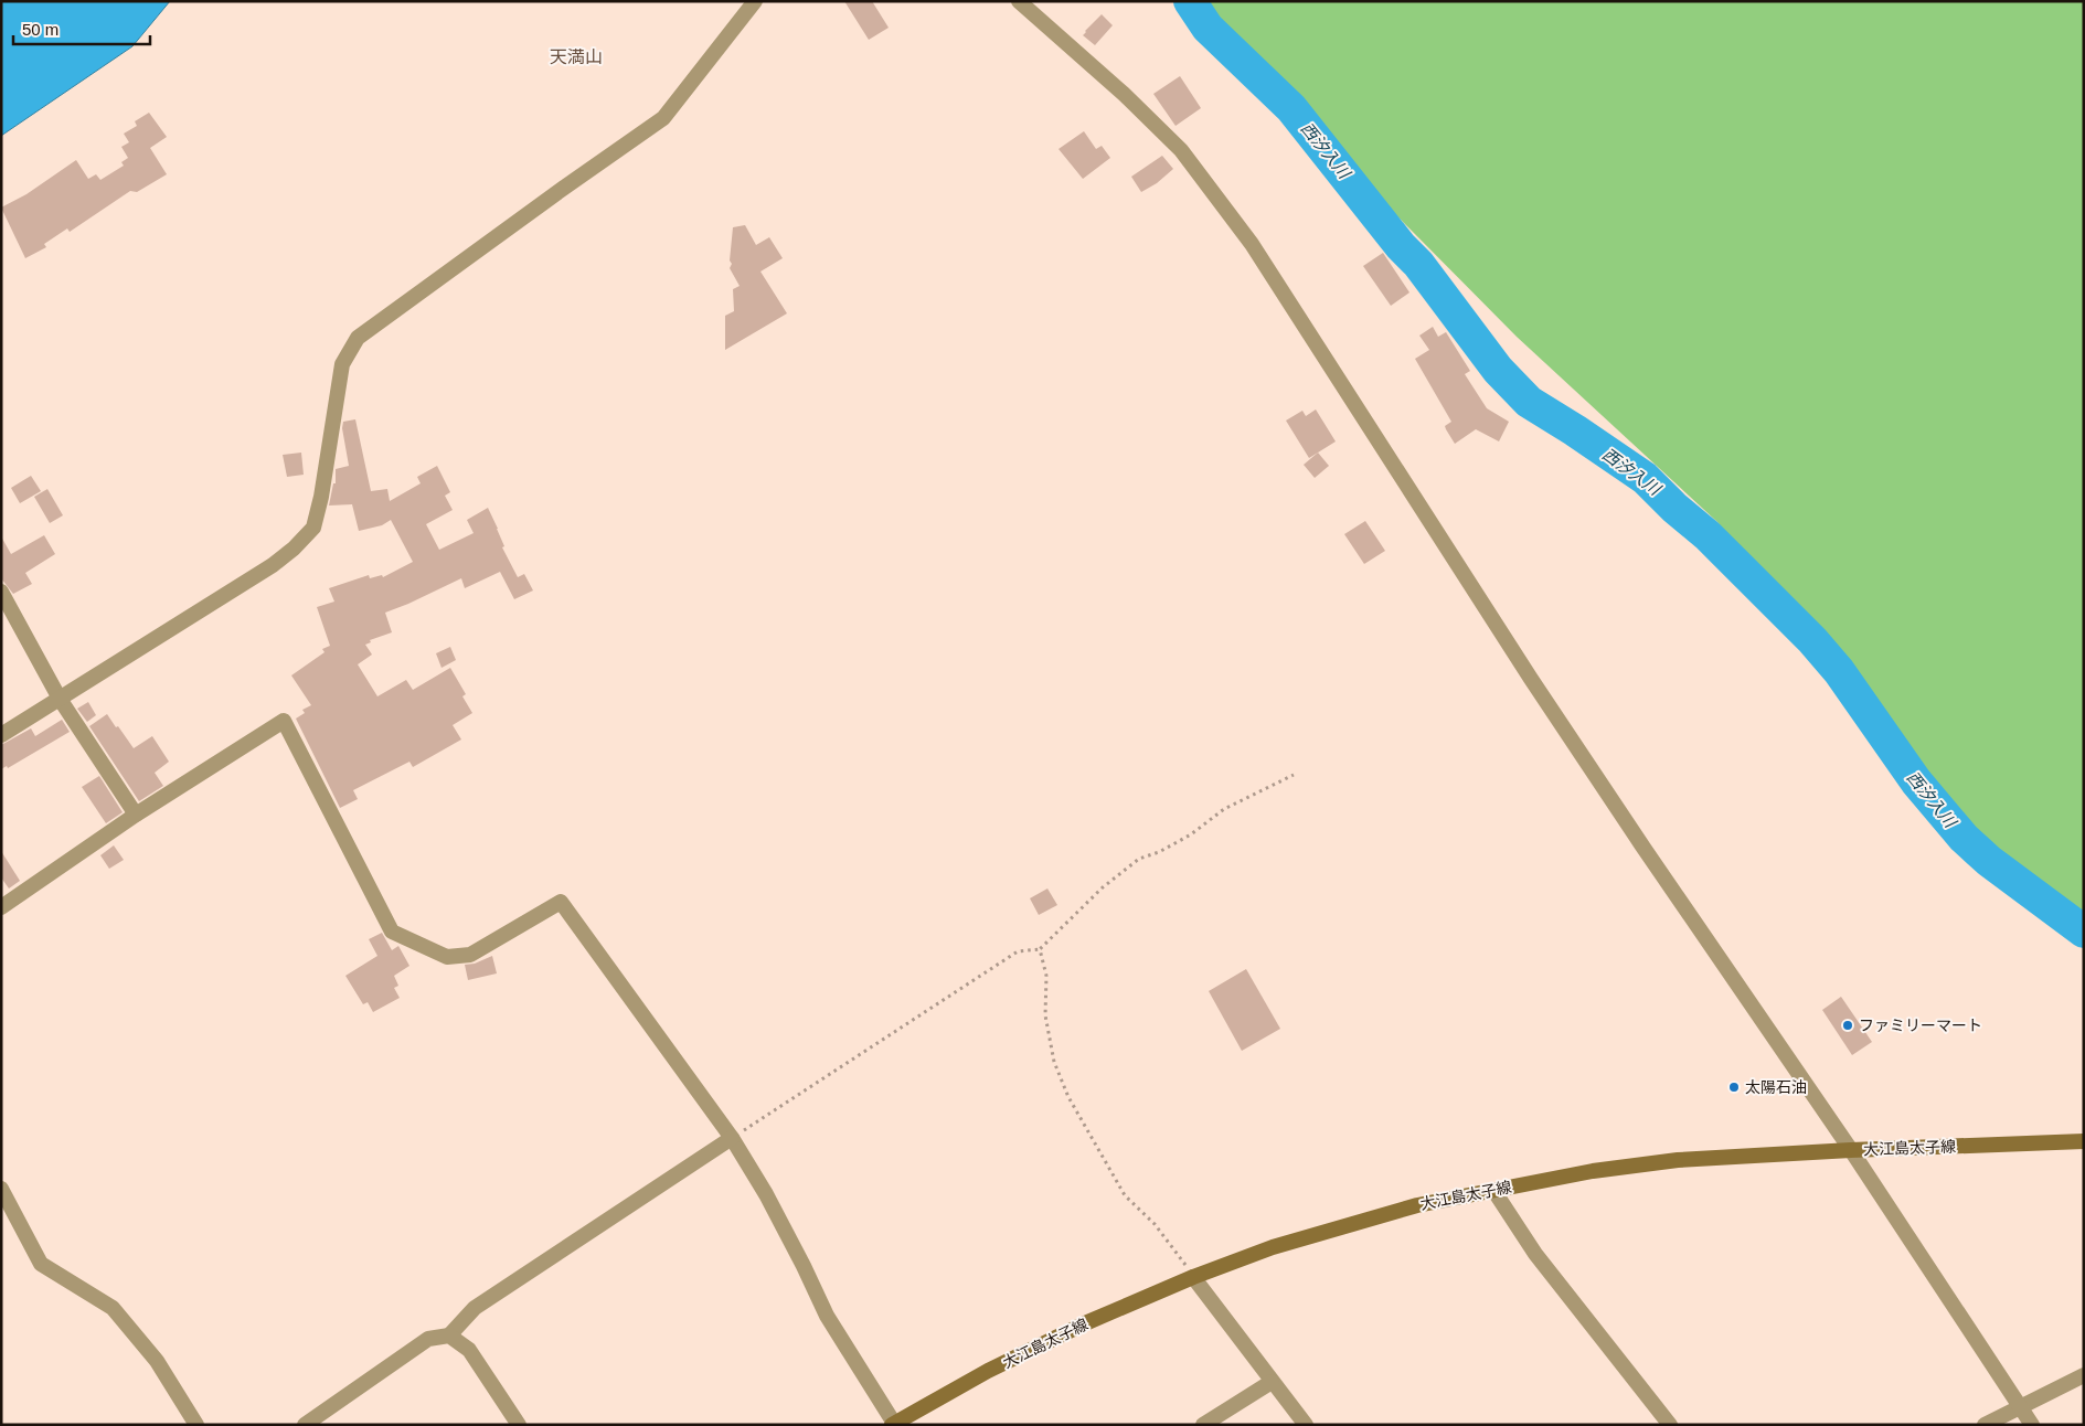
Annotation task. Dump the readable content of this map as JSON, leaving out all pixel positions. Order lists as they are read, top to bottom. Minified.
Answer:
{"streets":{"main road":["大江島太子線"]},"districts":["天満山"],"water":["西汐入川"],"places":["ファミリーマート","太陽石油"],"scale_bar":"50 m"}
